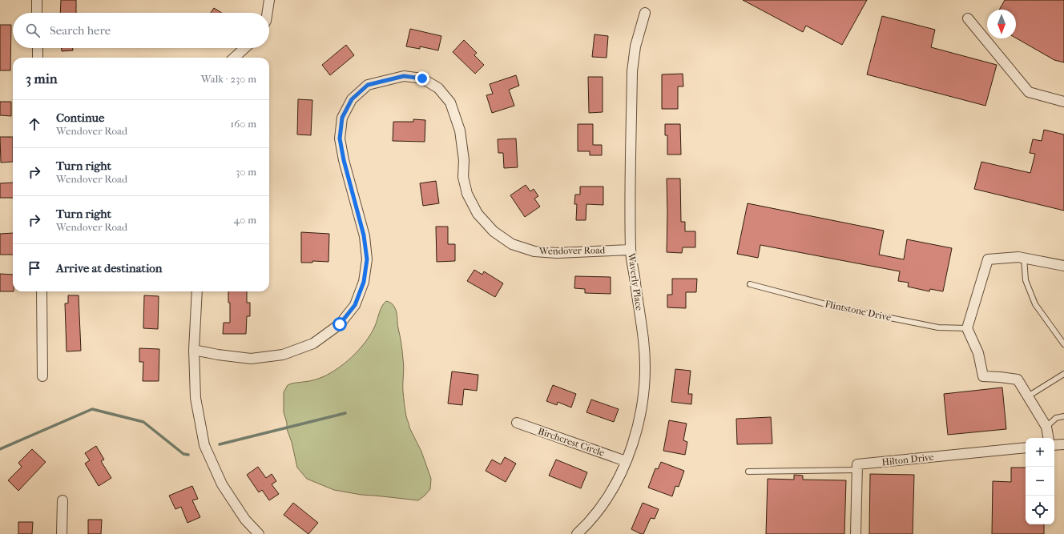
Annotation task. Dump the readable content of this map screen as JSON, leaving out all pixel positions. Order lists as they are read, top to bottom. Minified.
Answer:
{"streets":{"street":["Wendover Road","Waverly Place","Birchcrest Circle","Hilton Drive"],"lane":["Flintstone Drive"]},"crossings":[["Wendover Road","Waverly Place"],["Waverly Place","Birchcrest Circle"]],"north":"bottom","page":{"search":"Search here","heading":["3 min","Walk · 230 m"],"list":[["Continue","Wendover Road","160 m"],["Turn right","Wendover Road","30 m"],["Turn right","Wendover Road","40 m"],"Arrive at destination"],"map_buttons":["+","−"]}}
